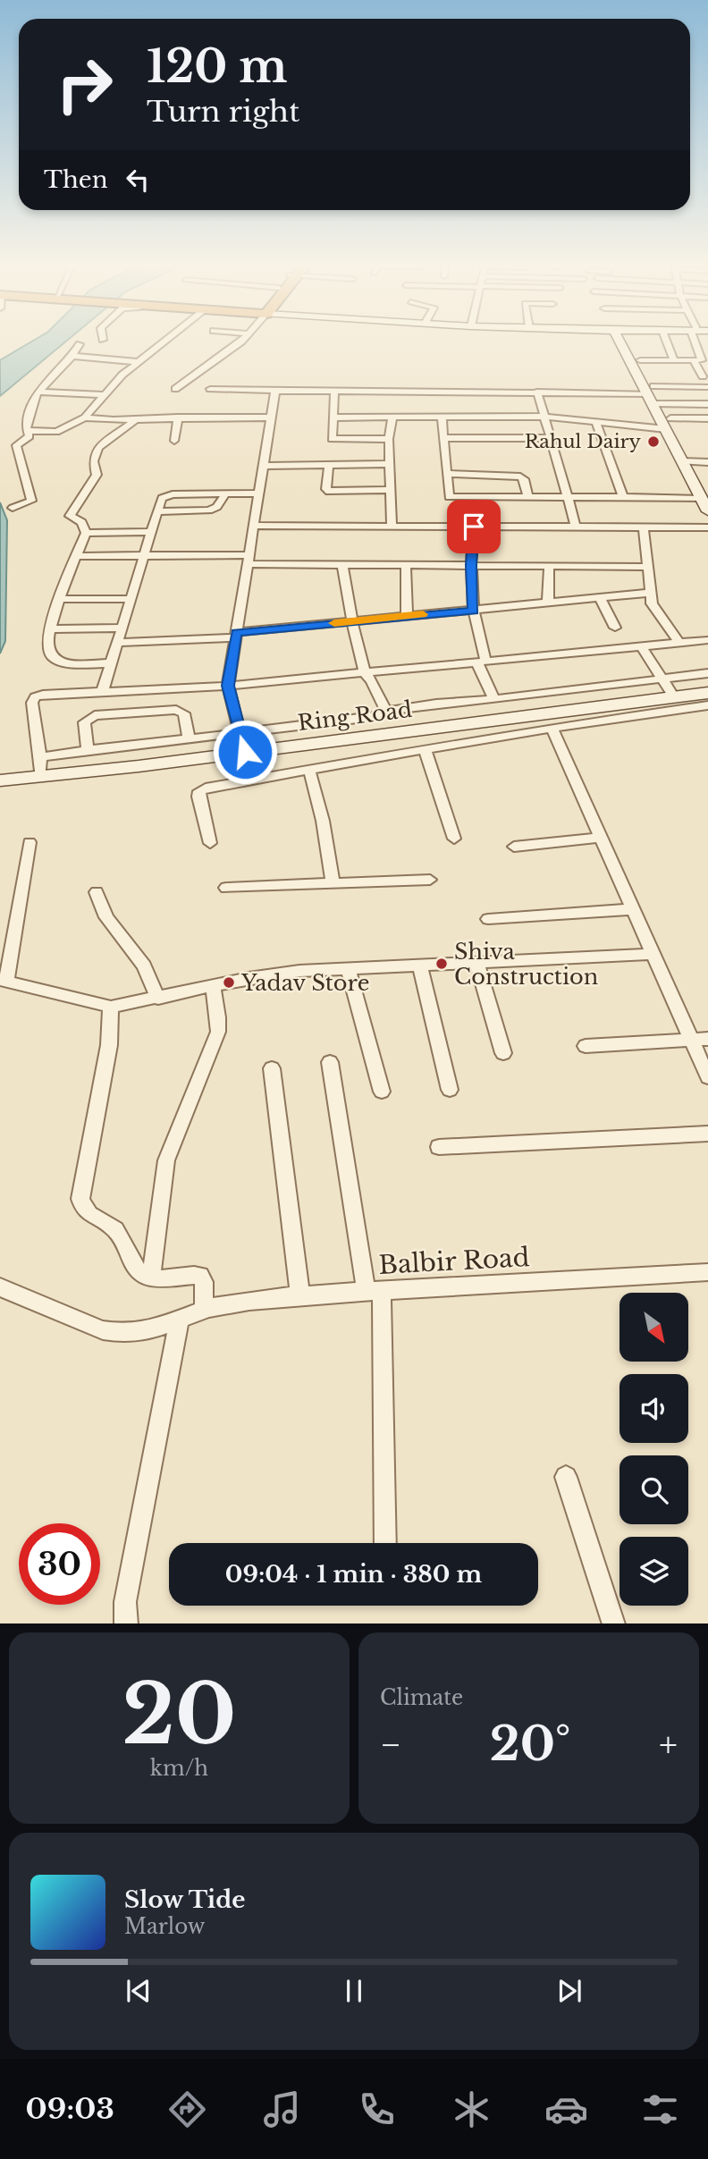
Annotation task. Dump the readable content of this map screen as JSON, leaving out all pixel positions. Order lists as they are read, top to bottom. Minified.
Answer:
{"streets":{"main road":["Ring Road"],"street":["Balbir Road"]},"places":["Rahul Dairy","Shiva Construction","Yadav Store"],"north":"bottom right","page":{"turn":["120 m","Turn right"],"then":"Then","limit":"30","trip":"09:04 · 1 min · 380 m","tile":[["20","km/h"],"Climate"],"heat":["−","20°","+"],"song":["Slow Tide","Marlow"],"tabs":"09:03"}}
